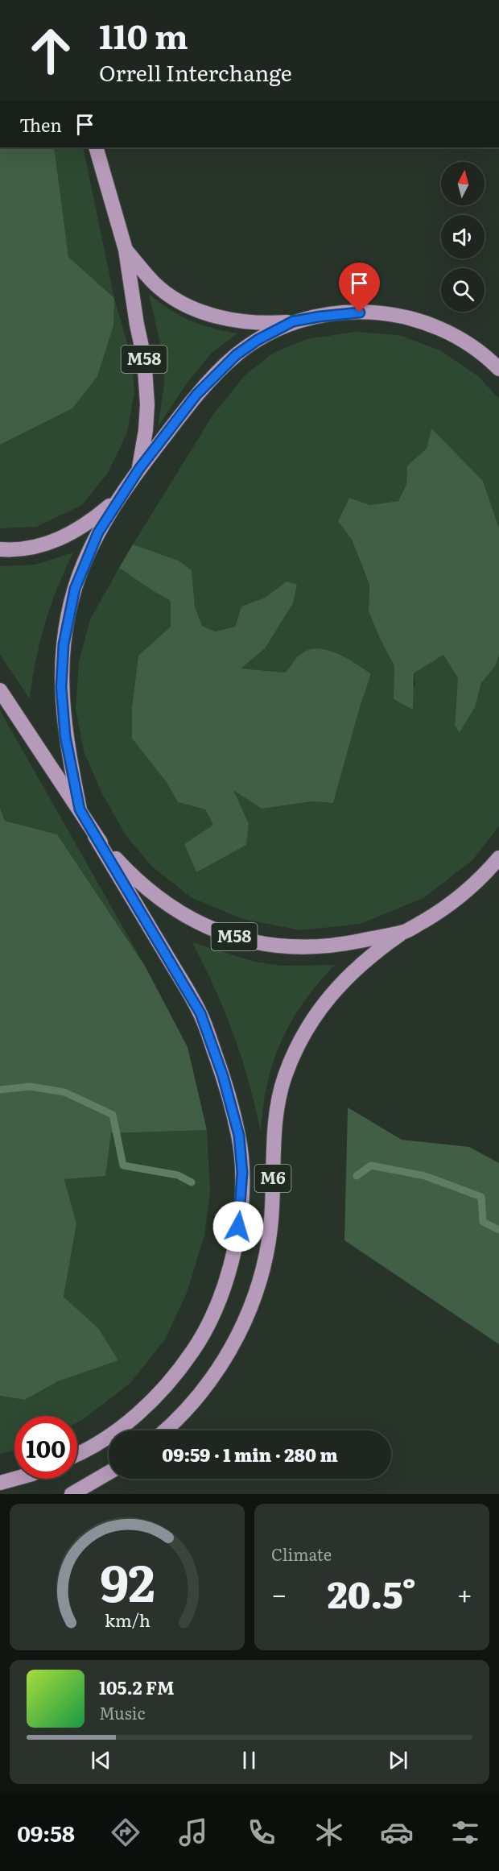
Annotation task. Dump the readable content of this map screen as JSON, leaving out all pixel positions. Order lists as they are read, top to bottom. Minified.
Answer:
{"streets":{"highway":["M58","M6"]},"crossings":[["M58","M6"]],"north":"top","page":{"turn":["110 m","Orrell Interchange"],"then":"Then","limit":"100","trip":"09:59 · 1 min · 280 m","tile":"Climate","heat":["−","20.5°","+"],"song":["105.2 FM","Music"],"tabs":"09:58","gauge":["92","km/h"]}}
